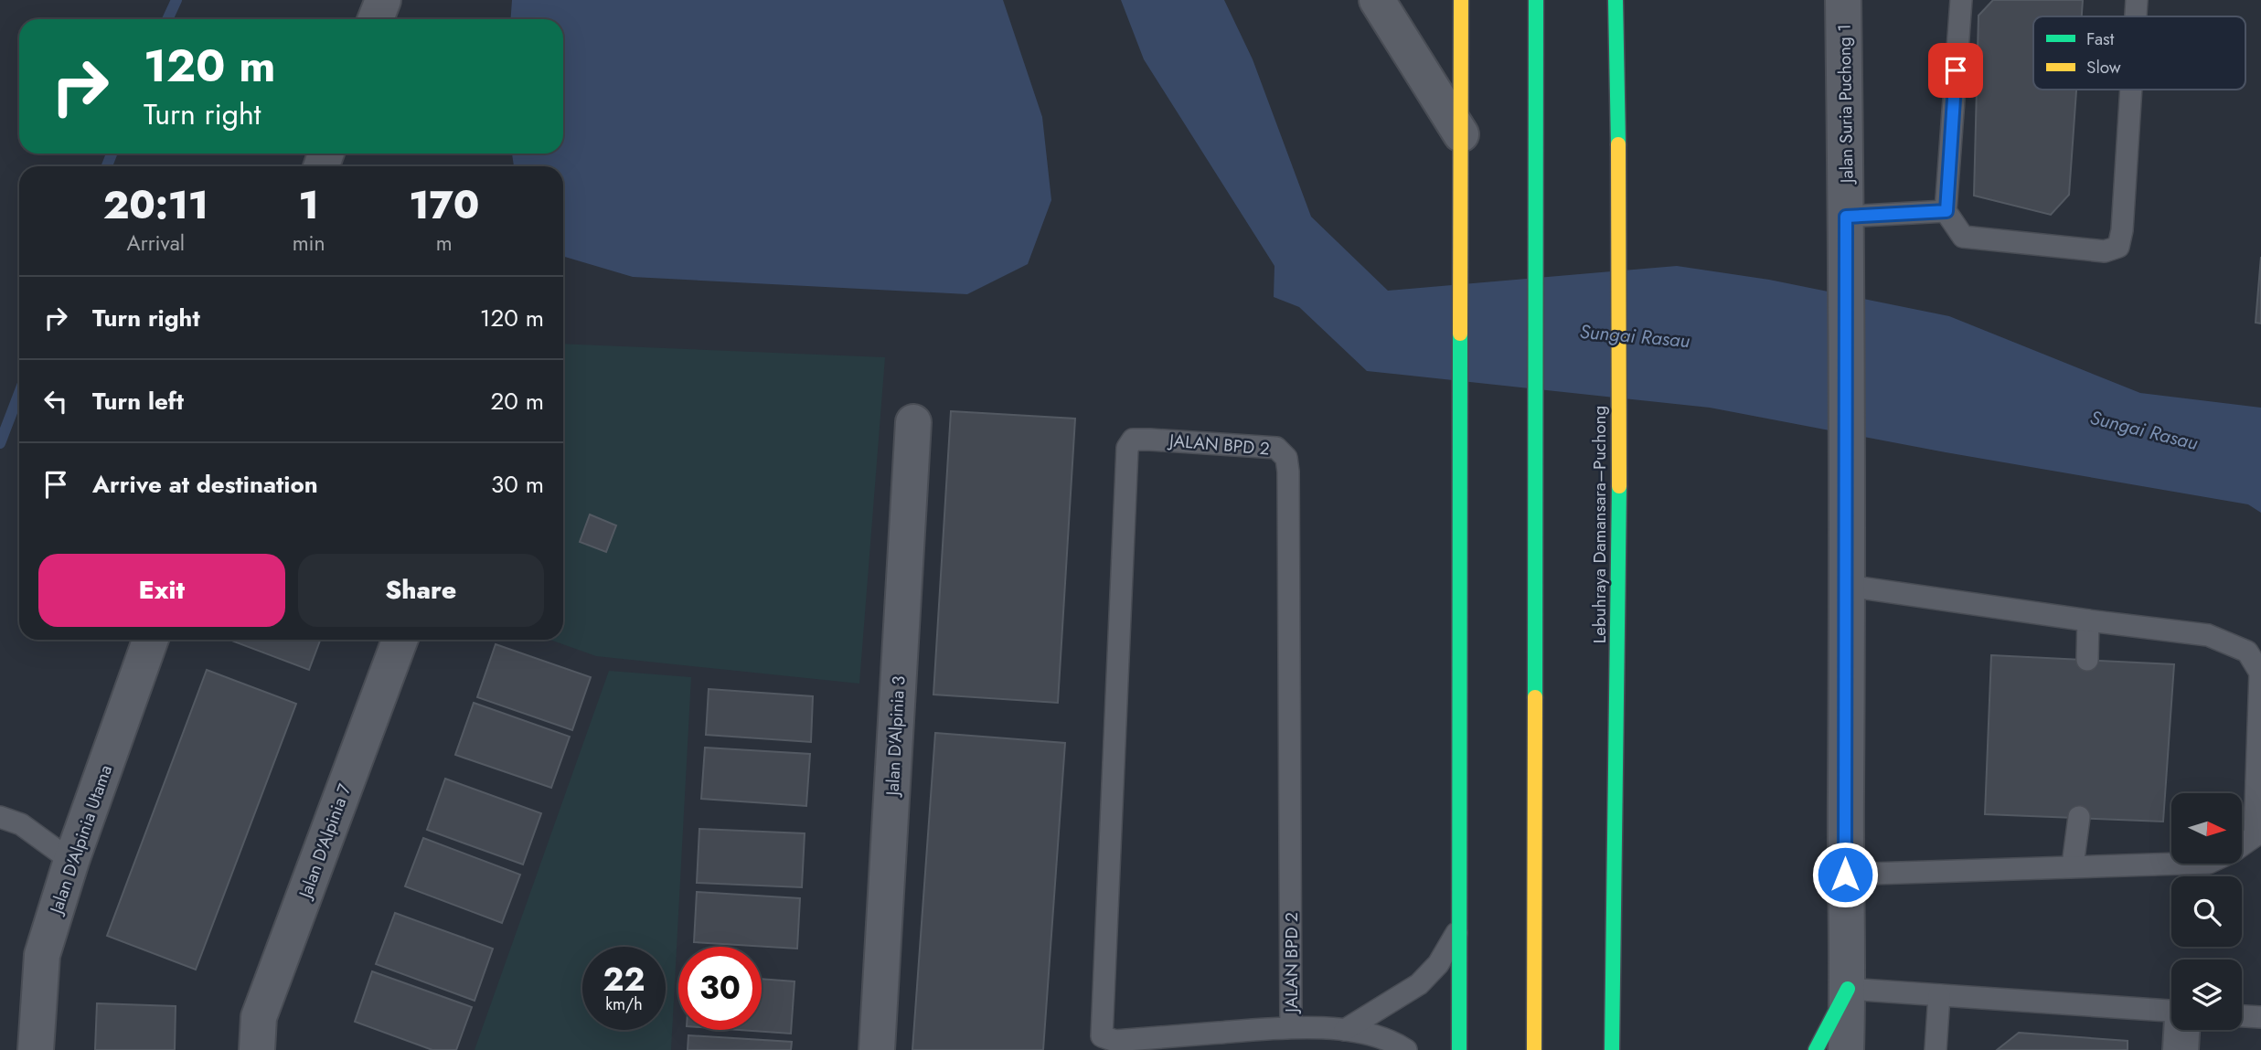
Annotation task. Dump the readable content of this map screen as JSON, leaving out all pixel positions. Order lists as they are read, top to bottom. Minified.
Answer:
{"streets":{"highway":["Lebuhraya Damansara–Puchong"],"street":["Jalan Suria Puchong 1","Jalan D'Alpinia 3","Jalan D'Alpinia Utama","Jalan D'Alpinia 7"],"lane":["JALAN BPD 2"]},"water":["Sungai Rasau"],"legend":["Fast","Slow"],"north":"right","page":{"turn":["120 m","Turn right"],"eta":["20:11","Arrival","1","min","170","m"],"list":[{"name":"Turn right","value":"120 m"},{"name":"Turn left","value":"20 m"},{"name":"Arrive at destination","value":"30 m"}],"buttons":["Exit","Share"],"speed":"22 km/h","limit":"30"}}
